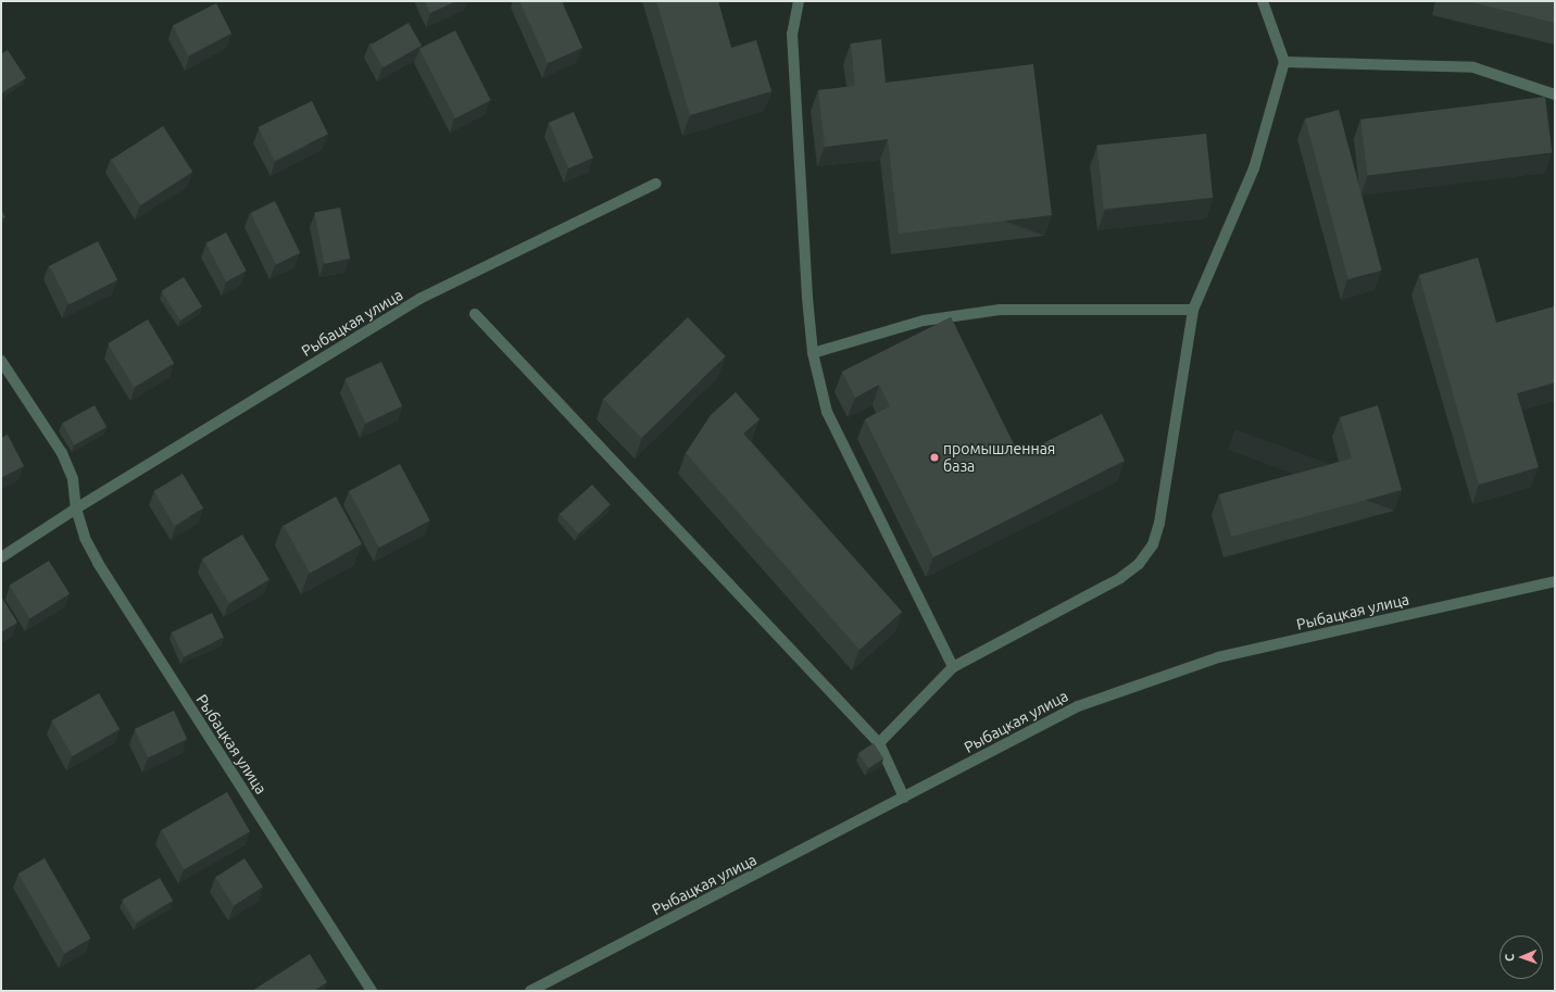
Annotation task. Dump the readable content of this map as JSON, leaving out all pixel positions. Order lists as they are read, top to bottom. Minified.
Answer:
{"streets":{"street":["Рыбацкая улица"]},"places":["промышленная база"],"north":"left"}
